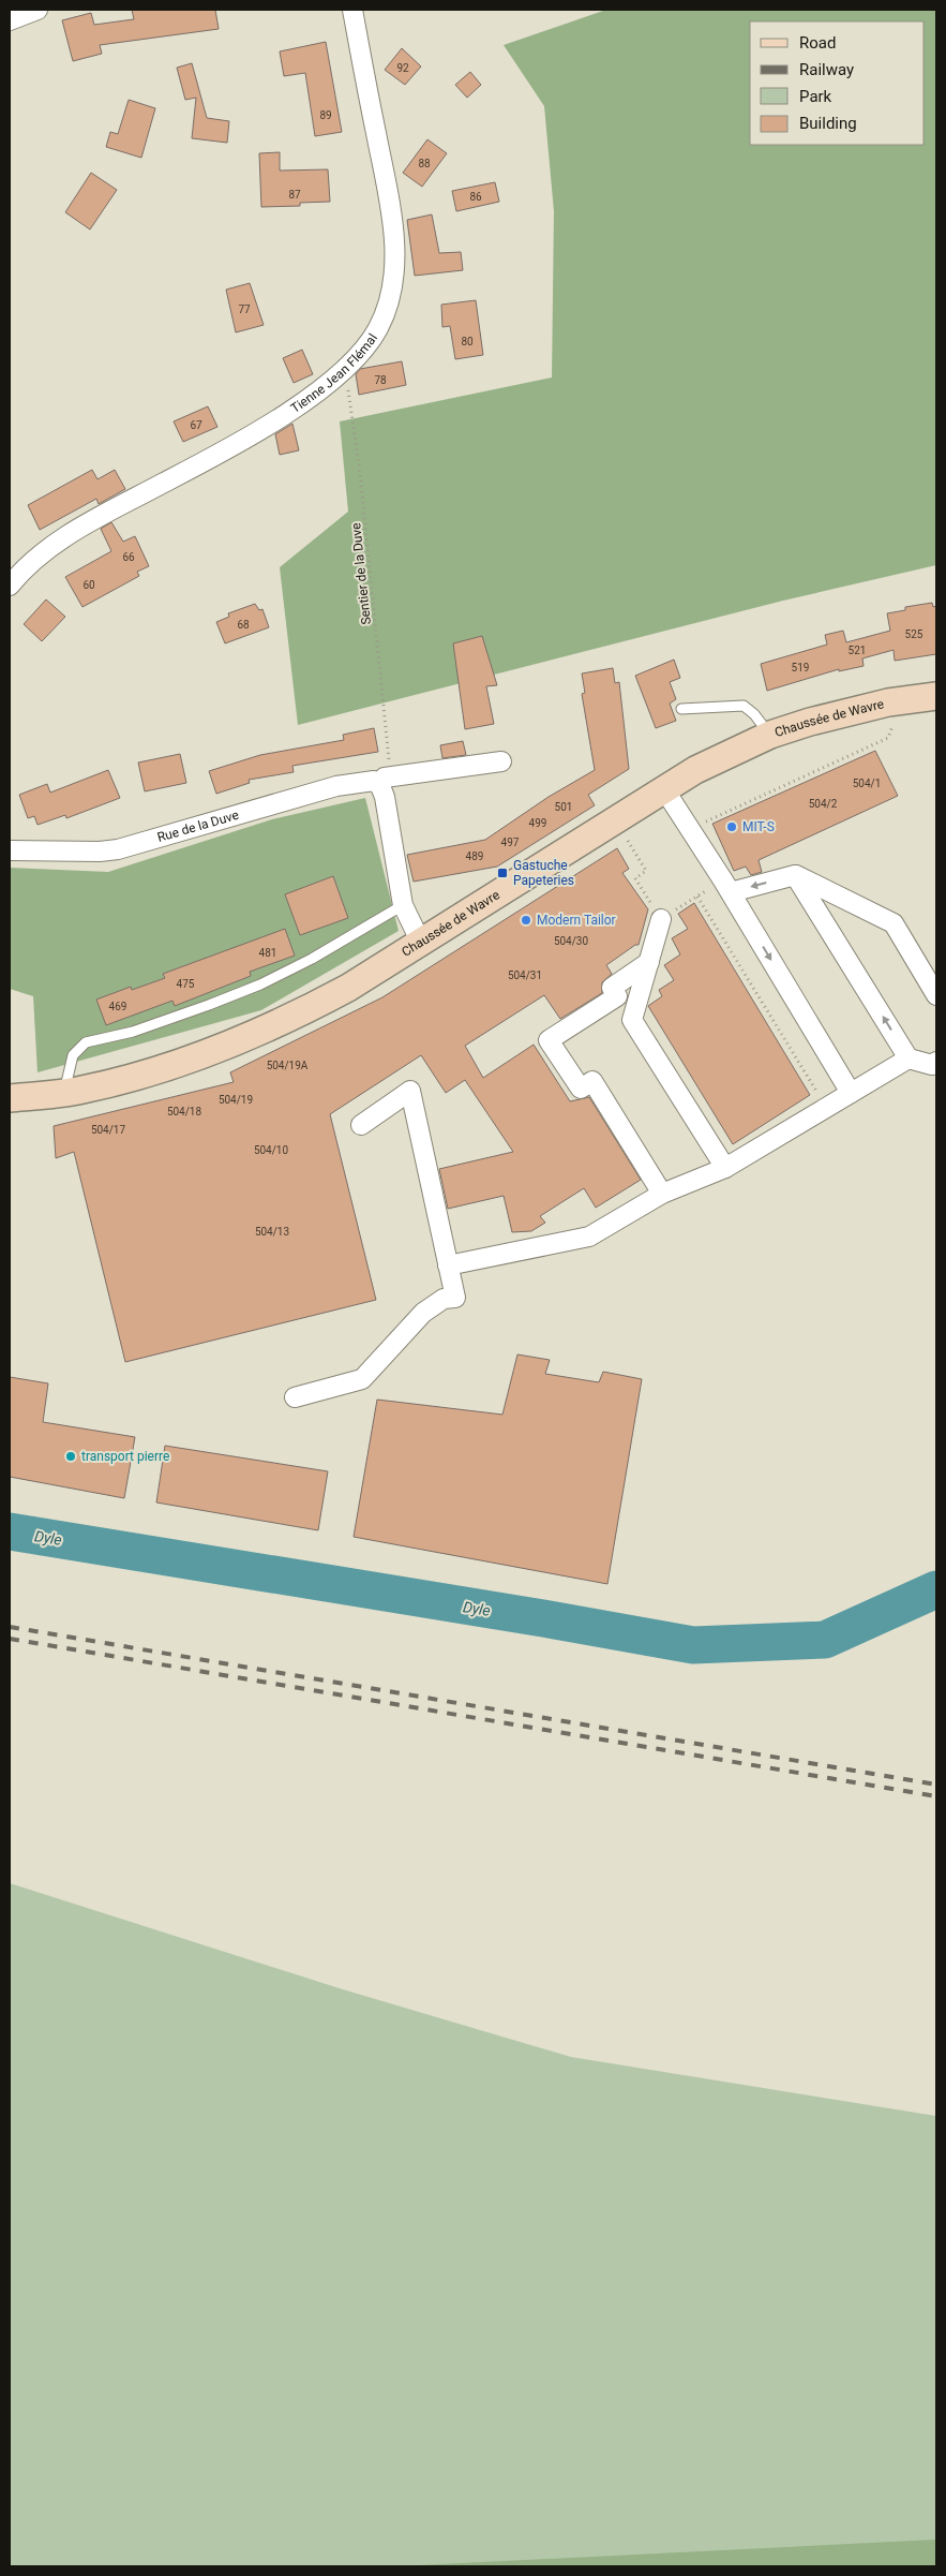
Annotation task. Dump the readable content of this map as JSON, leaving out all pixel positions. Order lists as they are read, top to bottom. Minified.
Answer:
{"streets":{"main road":["Chaussée de Wavre"],"street":["Tienne Jean Flémal","Rue de la Duve"],"path":["Sentier de la Duve"]},"crossings":[["Tienne Jean Flémal","Sentier de la Duve"],["Sentier de la Duve","Rue de la Duve"]],"water":["Dyle"],"places":{"other":["MIT-S","Modern Tailor","transport pierre"],"transit":["Gastuche Papeteries"]},"house_numbers":["92","89","88","87","86","77","80","78","67","66","60","68","525","521","519","504/1","504/2","501","499","497","489","504/30","481","504/31","475","469","504/19A","504/19","504/18","504/17","504/10","504/13"],"legend":["Road","Railway","Park","Building"]}
